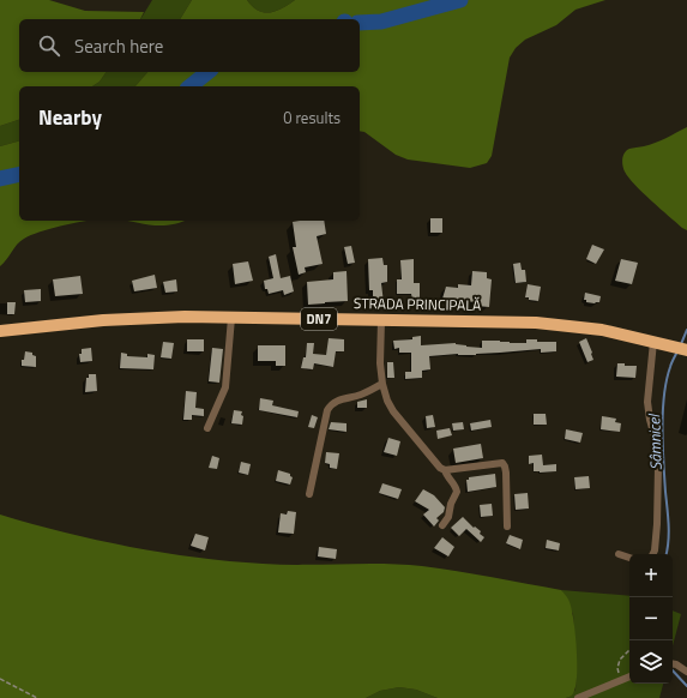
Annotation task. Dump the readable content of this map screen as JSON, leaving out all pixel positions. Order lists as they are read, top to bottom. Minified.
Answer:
{"streets":{"highway":["STRADA PRINCIPALĂ","DN7"]},"water":["Sâmnicel"],"page":{"search":"Search here","heading":["Nearby","0 results"],"map_buttons":["+","−"]}}
